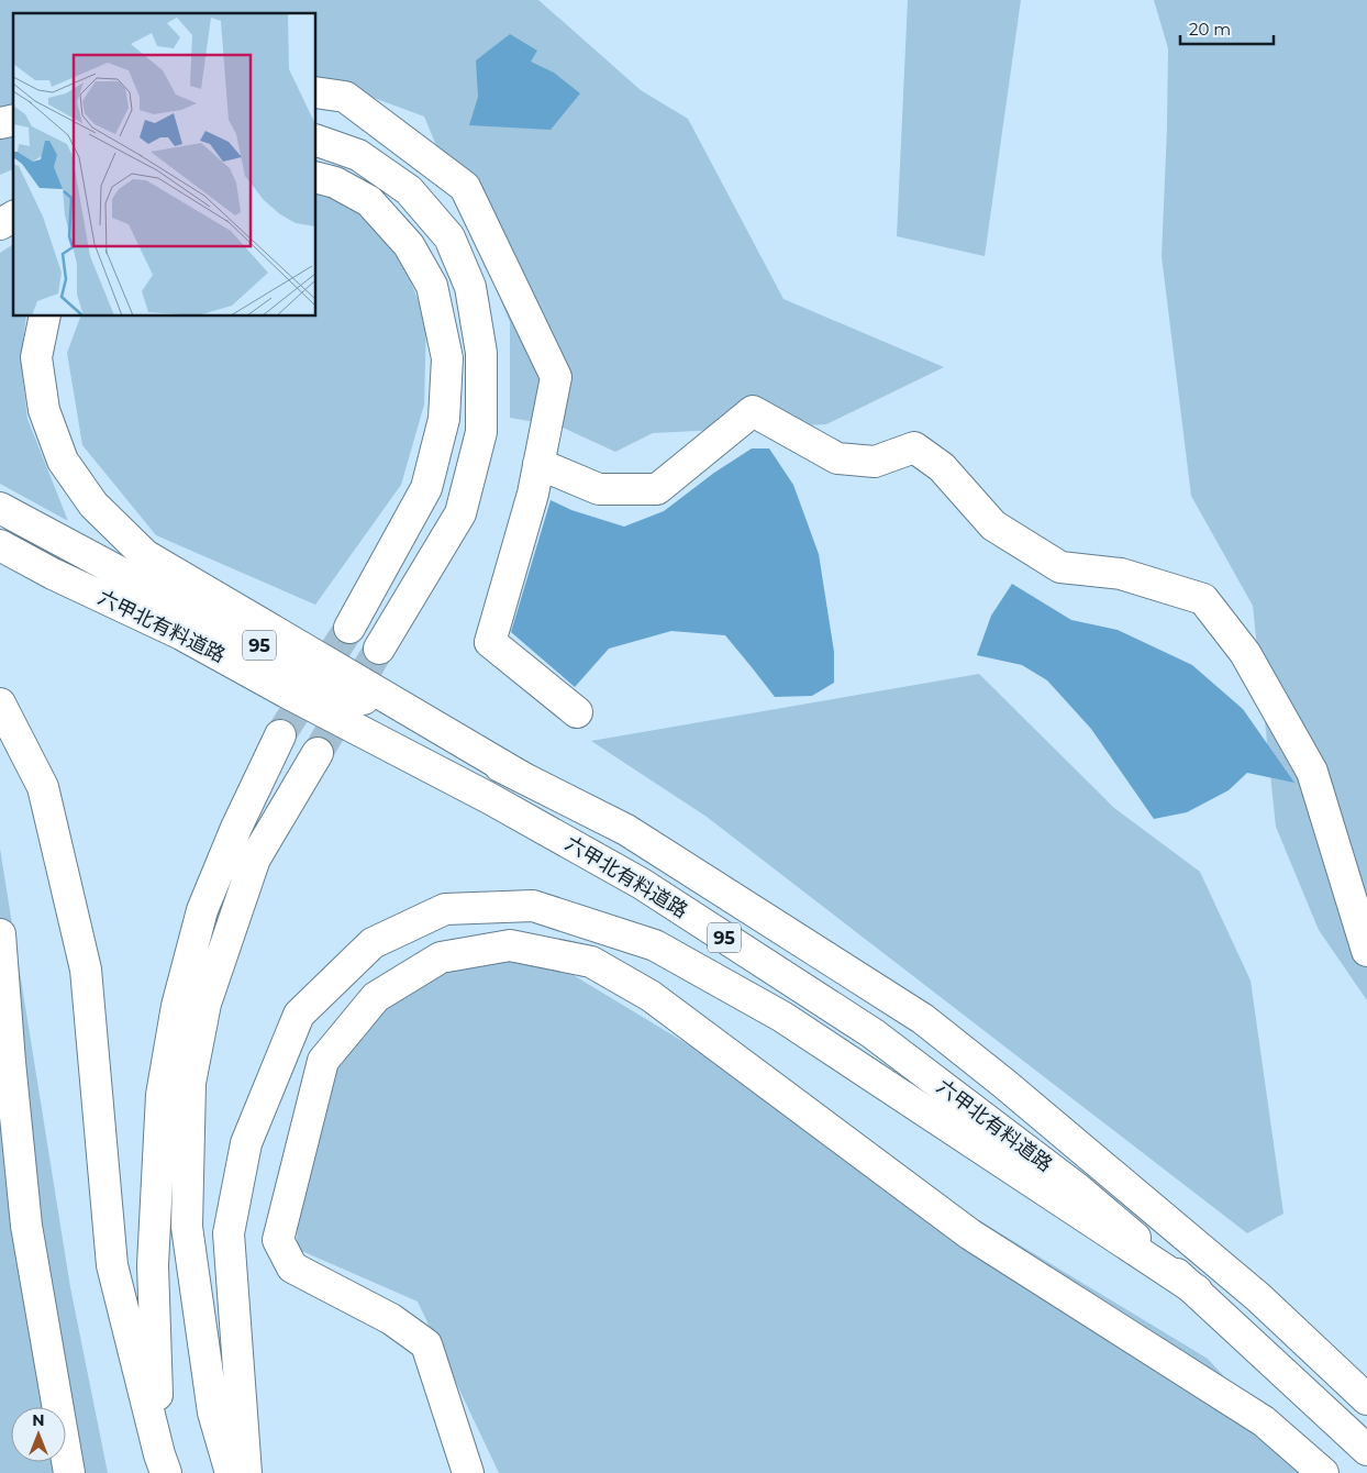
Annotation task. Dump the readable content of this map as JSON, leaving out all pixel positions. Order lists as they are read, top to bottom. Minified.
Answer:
{"streets":{"main road":["六甲北有料道路","95"]},"scale_bar":"20 m","north":"top"}
